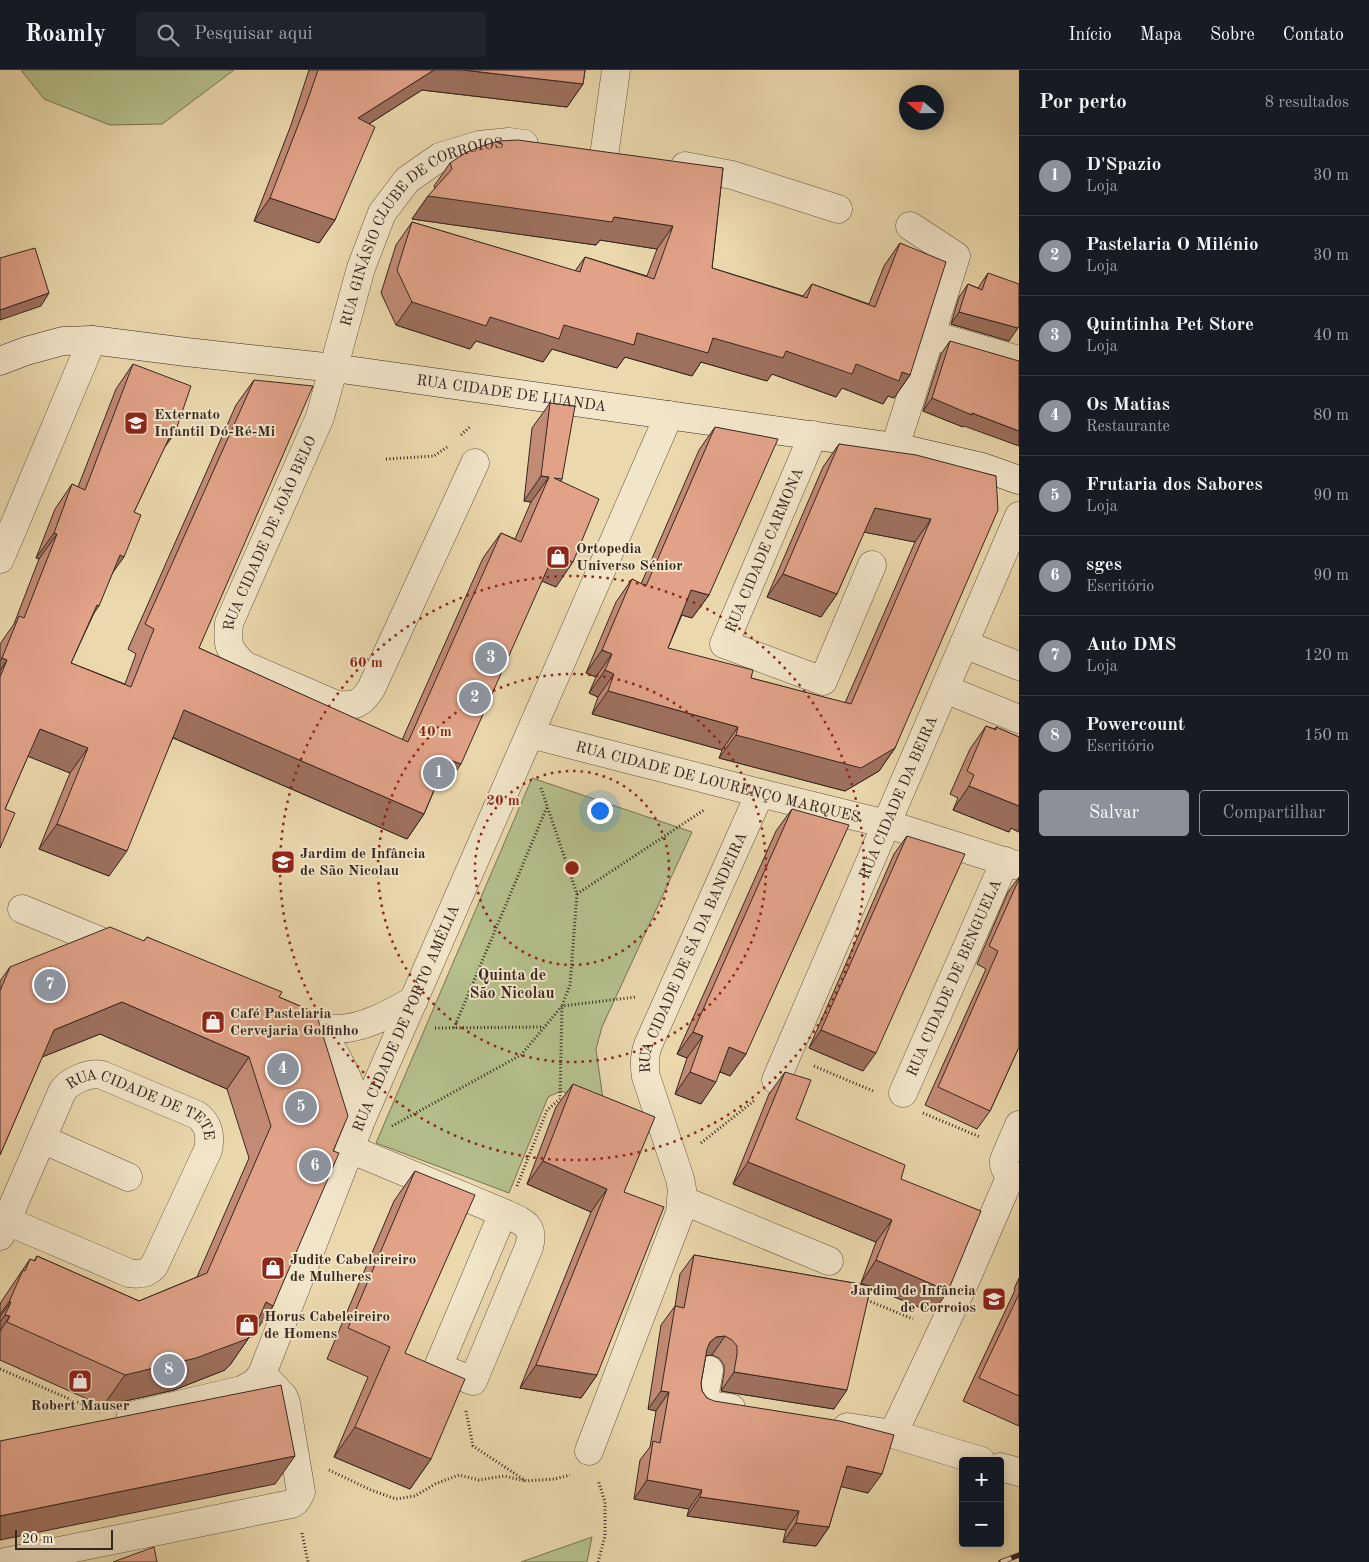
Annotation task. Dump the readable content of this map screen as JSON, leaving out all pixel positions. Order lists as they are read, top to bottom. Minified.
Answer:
{"streets":{"street":["RUA GINÁSIO CLUBE DE CORROIOS","RUA CIDADE DE LUANDA","RUA CIDADE DE JOÃO BELO","RUA CIDADE CARMONA","RUA CIDADE DE LOURENÇO MARQUES","RUA CIDADE DA BEIRA","RUA CIDADE DE SÁ DA BANDEIRA","RUA CIDADE DE BENGUELA","RUA CIDADE DE PORTO AMÉLIA","RUA CIDADE DE TETE"]},"crossings":[["RUA GINÁSIO CLUBE DE CORROIOS","RUA CIDADE DE LUANDA"],["RUA GINÁSIO CLUBE DE CORROIOS","RUA CIDADE DE JOÃO BELO"],["RUA CIDADE DE LUANDA","RUA CIDADE DE JOÃO BELO"],["RUA CIDADE DE LUANDA","RUA CIDADE CARMONA"],["RUA CIDADE DE LUANDA","RUA CIDADE DE PORTO AMÉLIA"],["RUA CIDADE DE LOURENÇO MARQUES","RUA CIDADE DA BEIRA"],["RUA CIDADE DE LOURENÇO MARQUES","RUA CIDADE DE SÁ DA BANDEIRA"],["RUA CIDADE DE LOURENÇO MARQUES","RUA CIDADE DE BENGUELA"],["RUA CIDADE DE LOURENÇO MARQUES","RUA CIDADE DE PORTO AMÉLIA"]],"districts":["Quinta de São Nicolau"],"places":{"school or university":["Externato Infantil Dó-Ré-Mi","Jardim de Infância de São Nicolau","Jardim de Infância de Corroios"],"shop":["Ortopedia Universo Sénior","Café Pastelaria Cervejaria Golfinho","Judite Cabeleireiro de Mulheres","Horus Cabeleireiro de Homens","Robert Mauser"]},"scale_bar":"20 m","north":"left","page":{"header":"Roamly","search":"Pesquisar aqui","nav":["Início","Mapa","Sobre","Contato"],"heading":["Por perto","8 resultados"],"list":[{"mark":"1","name":"D'Spazio","note":"Loja","value":"30 m"},{"mark":"2","name":"Pastelaria O Milénio","note":"Loja","value":"30 m"},{"mark":"3","name":"Quintinha Pet Store","note":"Loja","value":"40 m"},{"mark":"4","name":"Os Matias","note":"Restaurante","value":"80 m"},{"mark":"5","name":"Frutaria dos Sabores","note":"Loja","value":"90 m"},{"mark":"6","name":"sges","note":"Escritório","value":"90 m"},{"mark":"7","name":"Auto DMS","note":"Loja","value":"120 m"},{"mark":"8","name":"Powercount","note":"Escritório","value":"150 m"}],"pins":["3","2","1","7","4","5","6","8"],"buttons":["Salvar","Compartilhar"],"map_buttons":["+","−"],"scale":"20 m"},"rings":["60 m","40 m","20 m"]}
